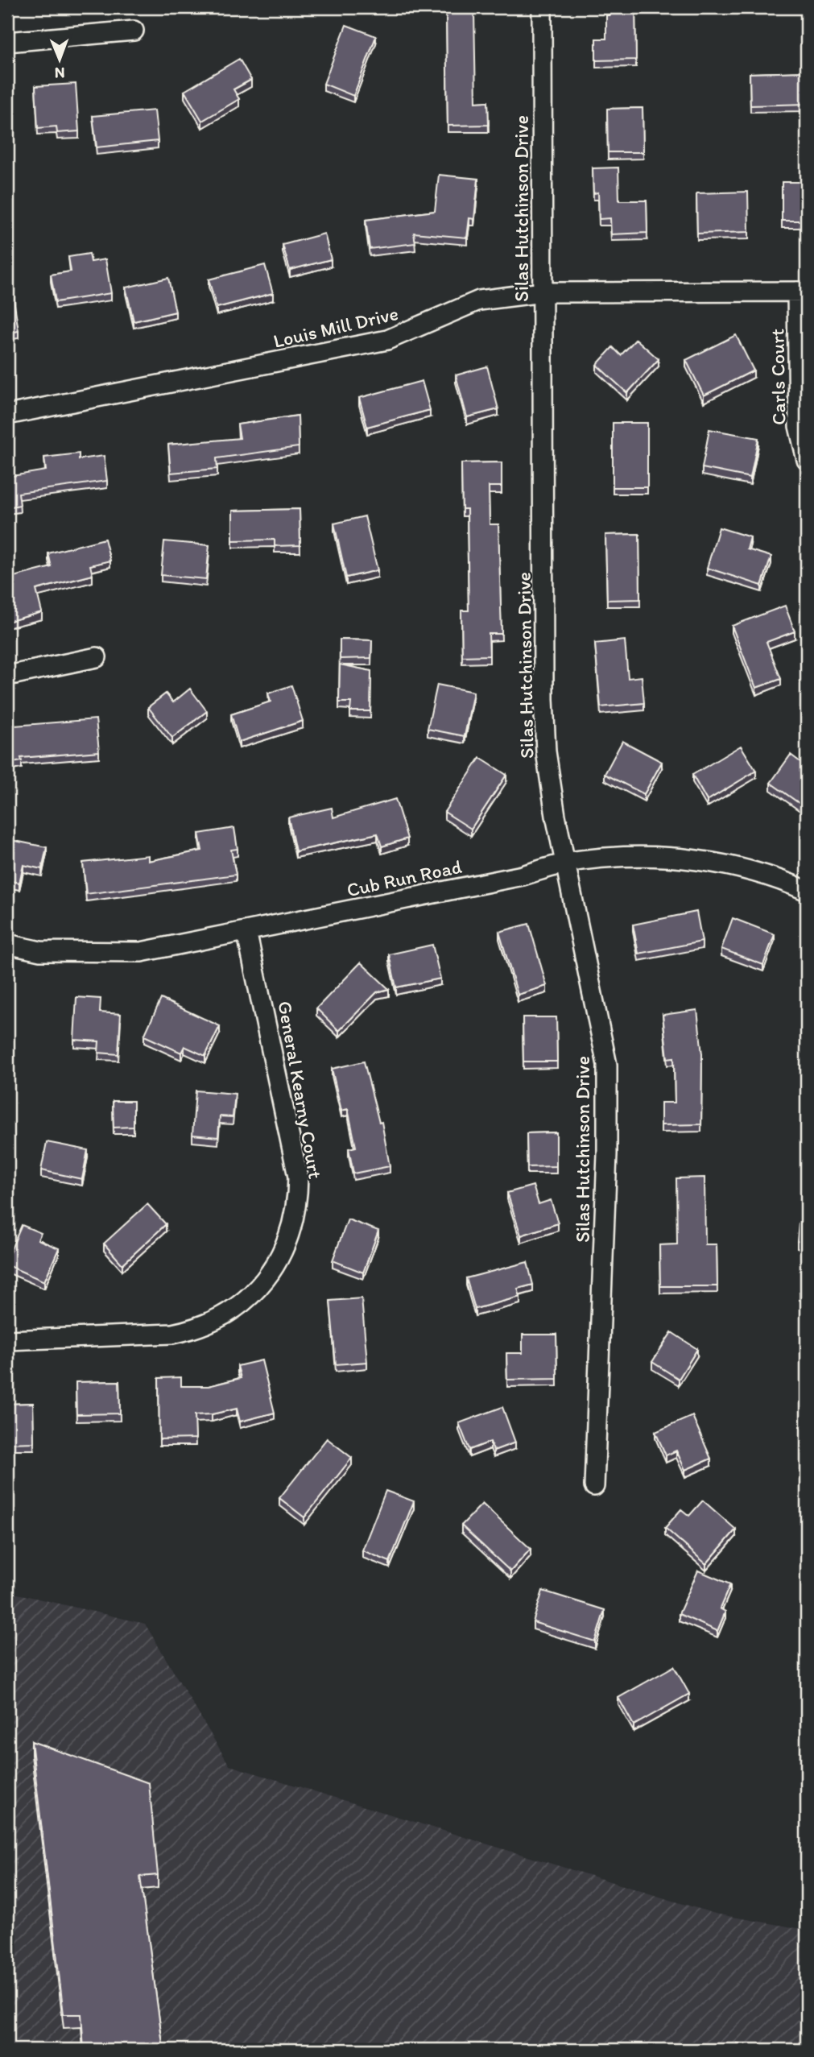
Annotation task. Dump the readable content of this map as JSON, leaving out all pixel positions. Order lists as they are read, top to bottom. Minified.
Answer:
{"streets":{"street":["Silas Hutchinson Drive","Louis Mill Drive","Carls Court","Cub Run Road","General Kearny Court"]},"crossings":[["Silas Hutchinson Drive","Louis Mill Drive"],["Silas Hutchinson Drive","Cub Run Road"],["Louis Mill Drive","Carls Court"],["Cub Run Road","General Kearny Court"]],"north":"bottom"}
